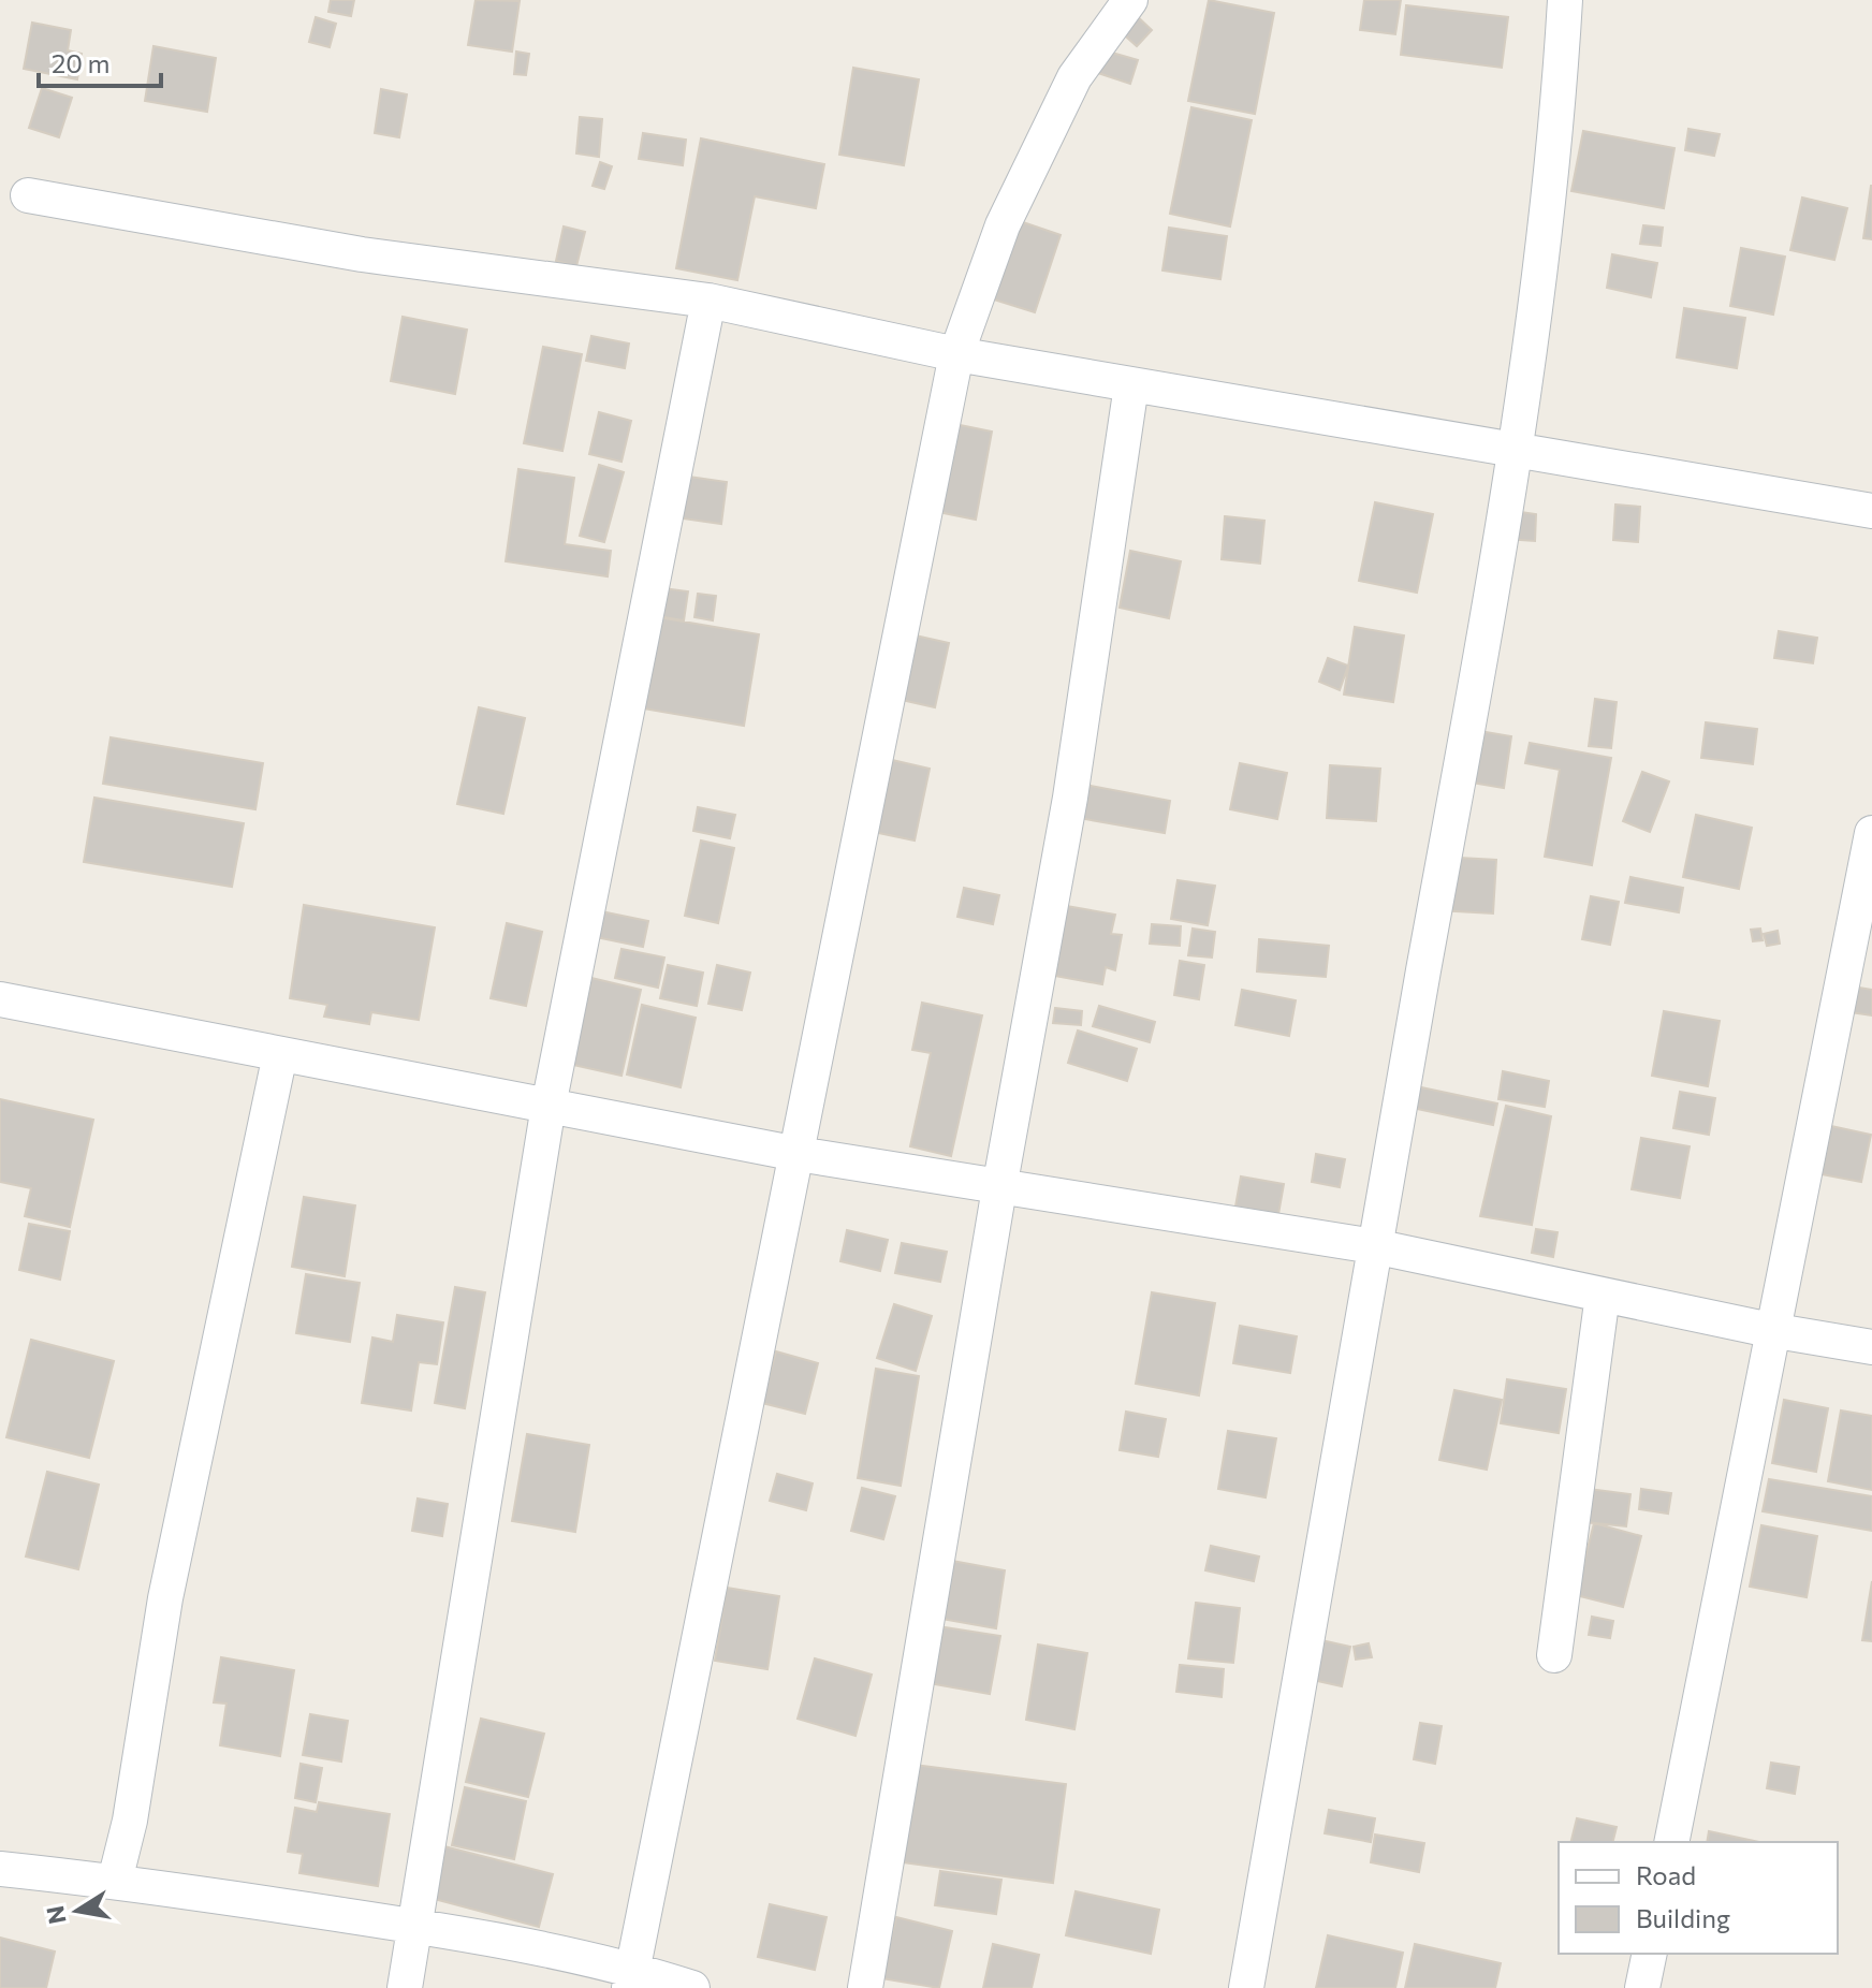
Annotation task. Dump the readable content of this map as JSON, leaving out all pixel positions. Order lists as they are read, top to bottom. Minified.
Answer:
{"legend":["Road","Building"],"scale_bar":"20 m","north":"left"}
